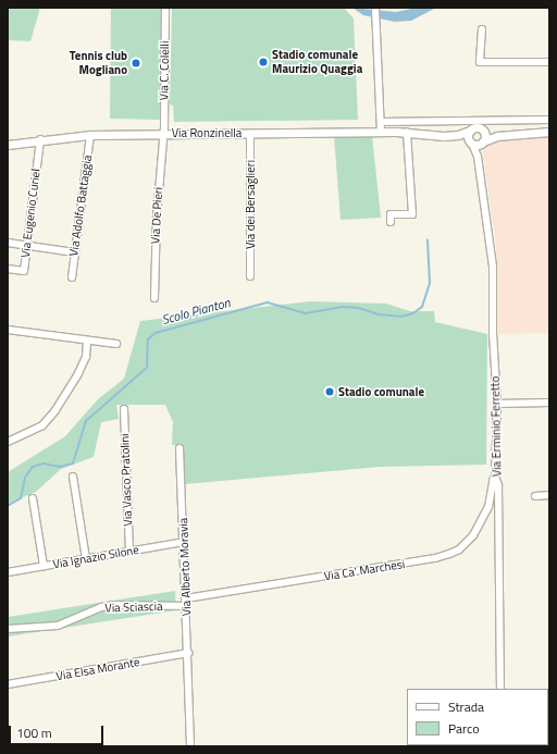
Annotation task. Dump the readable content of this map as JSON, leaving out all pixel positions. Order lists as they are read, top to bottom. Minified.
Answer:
{"streets":{"street":["Via C. Colelli","Via Ronzinella","Via dei Bersaglieri","Via Adolfo Battaggia","Via Eugenio Curiel","Via De Pieri","Via Erminio Ferretto","Via Vasco Pratolini","Via Ignazio Silone","Via Alberto Moravia","Via Ca' Marchesi","Via Sciascia","Via Elsa Morante"]},"crossings":[["Via C. Colelli","Via Ronzinella"],["Via C. Colelli","Via De Pieri"],["Via Ronzinella","Via dei Bersaglieri"],["Via Ronzinella","Via Adolfo Battaggia"],["Via Ronzinella","Via Eugenio Curiel"],["Via Ronzinella","Via De Pieri"],["Via Ronzinella","Via Erminio Ferretto"],["Via Erminio Ferretto","Via Ca' Marchesi"],["Via Vasco Pratolini","Via Ignazio Silone"],["Via Ignazio Silone","Via Alberto Moravia"],["Via Alberto Moravia","Via Ca' Marchesi"],["Via Alberto Moravia","Via Sciascia"],["Via Alberto Moravia","Via Elsa Morante"],["Via Ca' Marchesi","Via Sciascia"]],"water":["Scolo Pianton"],"places":["Stadio comunale Maurizio Quaggia","Tennis club Mogliano","Stadio comunale"],"legend":["Strada","Parco"],"scale_bar":"100 m"}
